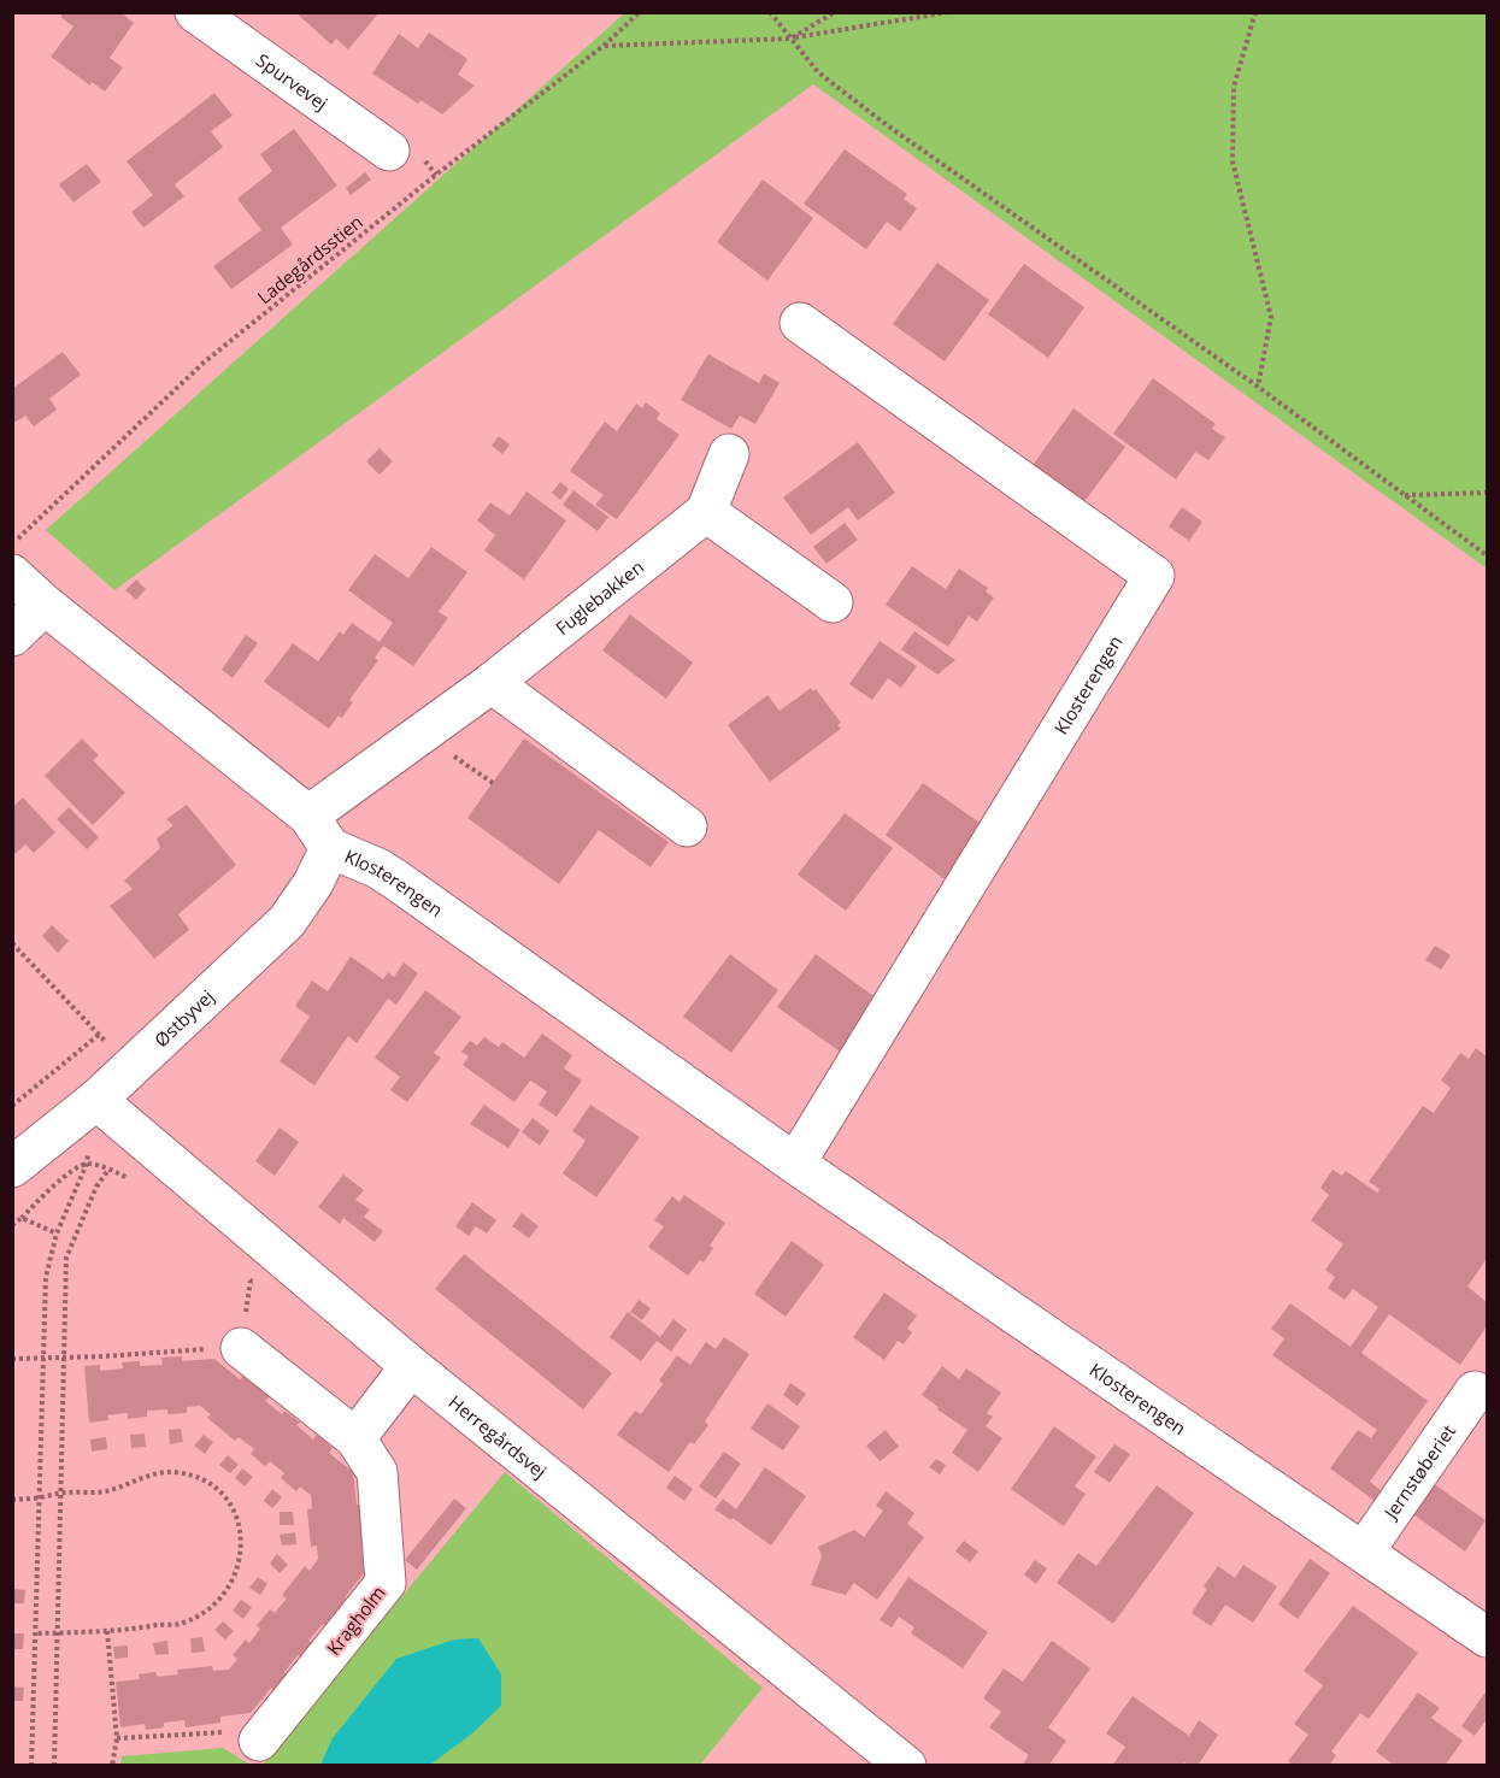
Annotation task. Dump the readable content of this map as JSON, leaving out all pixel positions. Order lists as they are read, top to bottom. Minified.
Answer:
{"streets":{"street":["Spurvevej","Fuglebakken","Klosterengen","Østbyvej","Herregårdsvej","Jernstøberiet","Kragholm"],"path":["Ladegårdsstien"]},"crossings":[["Fuglebakken","Klosterengen"],["Klosterengen","Østbyvej"],["Klosterengen","Jernstøberiet"],["Østbyvej","Herregårdsvej"]]}
